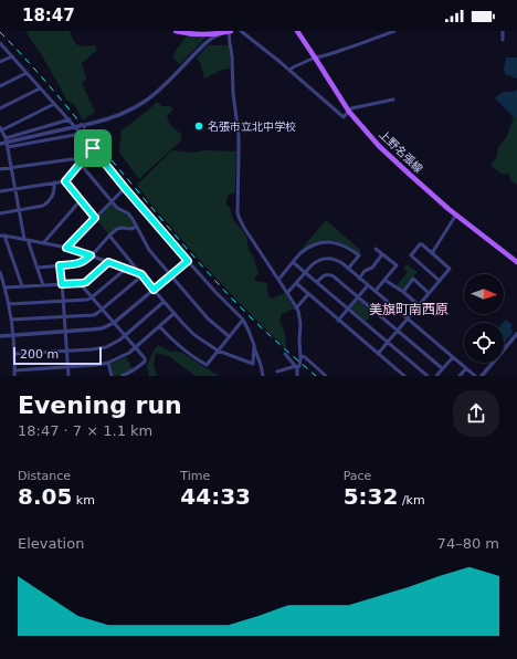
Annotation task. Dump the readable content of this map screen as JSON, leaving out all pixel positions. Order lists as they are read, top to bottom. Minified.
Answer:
{"streets":{"main road":["上野名張線"]},"districts":["美旗町南西原"],"places":["名張市立北中学校"],"scale_bar":"200 m","north":"right","page":{"status":"18:47","scale":"200 m","heading":["Evening run","18:47 · 7 × 1.1 km"],"stats":[["Distance","8.05 km"],["Time","44:33"],["Pace","5:32 /km"]],"chart":["Elevation","74–80 m"]}}
